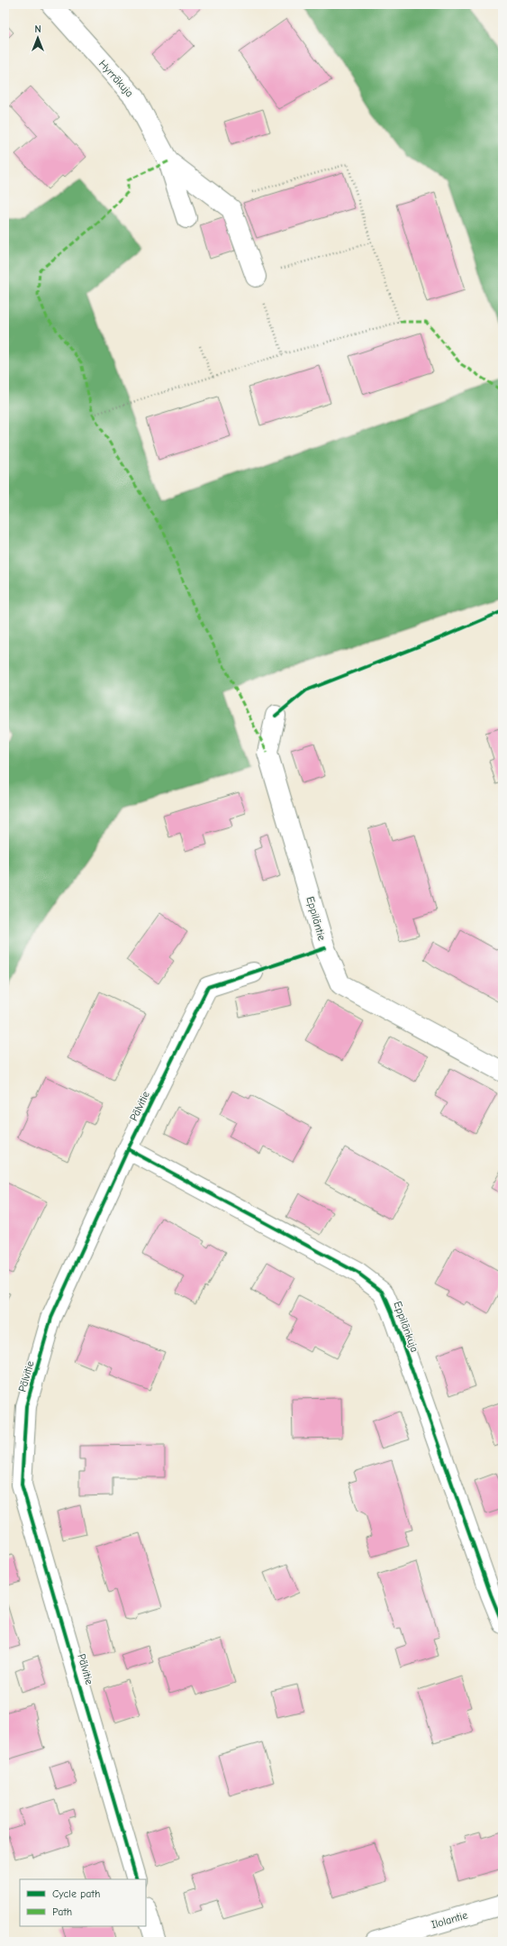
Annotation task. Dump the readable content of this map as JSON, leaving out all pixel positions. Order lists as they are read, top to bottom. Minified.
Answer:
{"streets":{"street":["Hyrräkuja","Eppiläntie","Pälvitie","Eppilänkuja","Ilolantie"]},"crossings":[["Pälvitie","Eppilänkuja"]],"legend":["Cycle path","Path"],"north":"top"}
